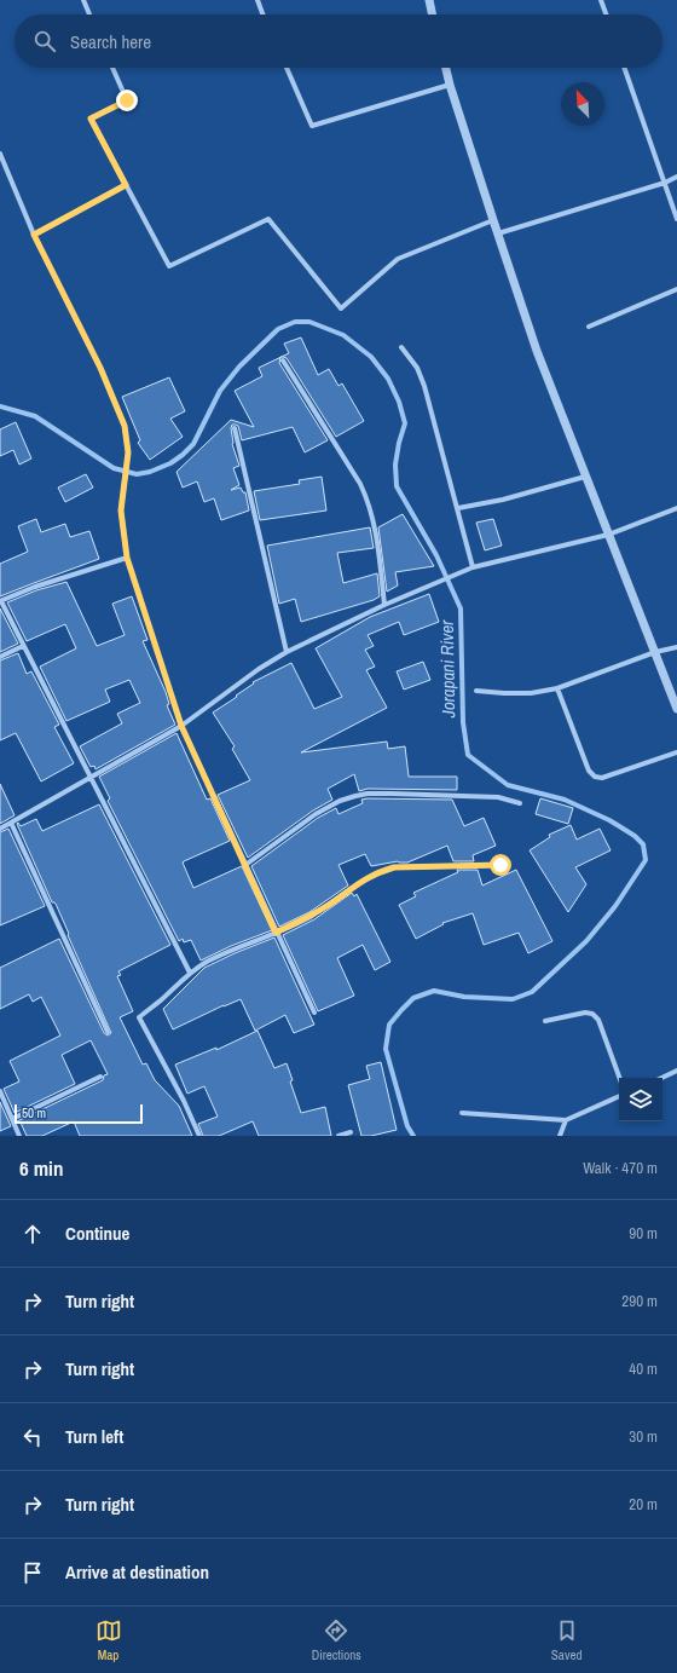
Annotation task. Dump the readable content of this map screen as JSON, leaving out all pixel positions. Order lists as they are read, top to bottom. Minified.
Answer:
{"water":["Jorapani River"],"scale_bar":"50 m","north":"top left","page":{"search":"Search here","scale":"50 m","heading":["6 min","Walk · 470 m"],"list":[["Continue","90 m"],["Turn right","290 m"],["Turn right","40 m"],["Turn left","30 m"],["Turn right","20 m"],"Arrive at destination"],"nav":["Map","Directions","Saved"]}}
